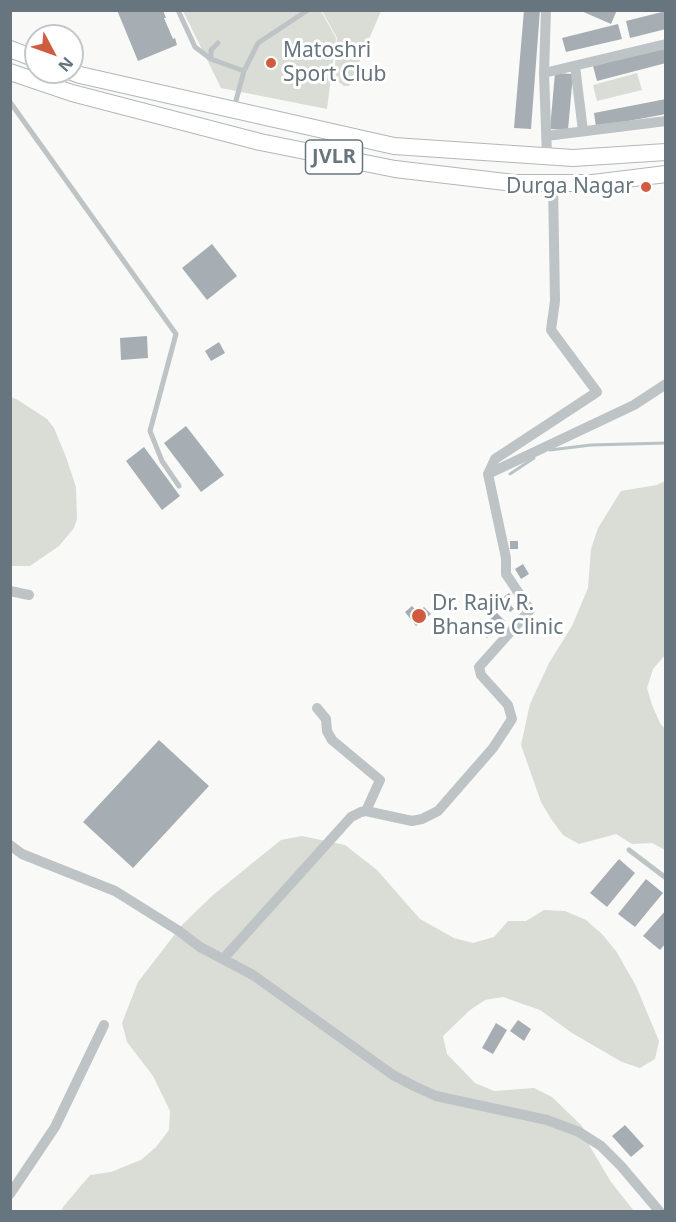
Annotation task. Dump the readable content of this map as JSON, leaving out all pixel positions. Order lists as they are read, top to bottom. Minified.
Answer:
{"streets":{"main road":["JVLR"]},"places":["Matoshri Sport Club","Durga Nagar","Dr. Rajiv R. Bhanse Clinic"],"north":"bottom right"}
